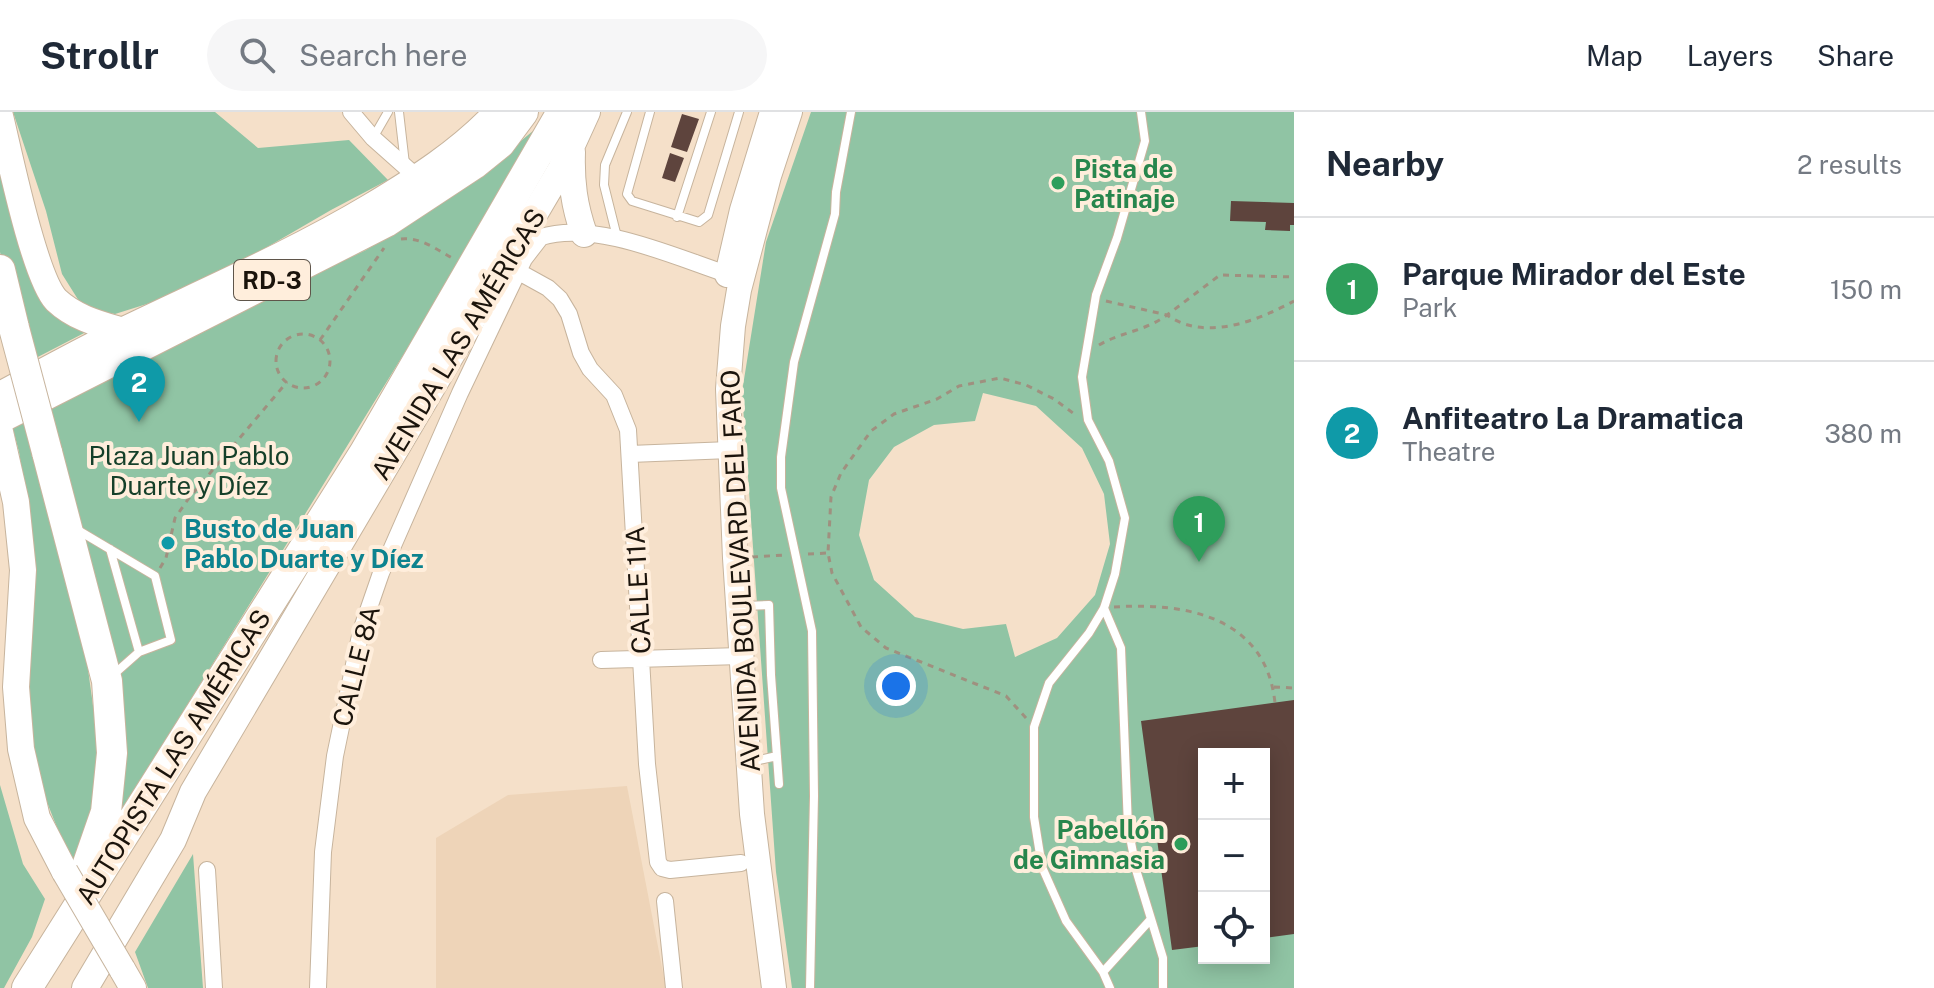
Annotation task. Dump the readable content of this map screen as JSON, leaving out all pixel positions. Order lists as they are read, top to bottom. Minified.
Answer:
{"streets":{"highway":["RD-3","AUTOPISTA LAS AMÉRICAS"],"main road":["AVENIDA LAS AMÉRICAS"],"street":["AVENIDA BOULEVARD DEL FARO","CALLE 11A","CALLE 8A"]},"crossings":[["AVENIDA LAS AMÉRICAS","CALLE 8A"],["AVENIDA BOULEVARD DEL FARO","CALLE 11A"],["CALLE 11A","CALLE 8A"]],"parks":["Plaza Juan Pablo Duarte y Díez"],"places":["Pista de Patinaje","Busto de Juan Pablo Duarte y Díez","Pabellón de Gimnasia"],"page":{"header":"Strollr","search":"Search here","nav":["Map","Layers","Share"],"heading":["Nearby","2 results"],"list":[{"mark":"1","name":"Parque Mirador del Este","note":"Park","value":"150 m"},{"mark":"2","name":"Anfiteatro La Dramatica","note":"Theatre","value":"380 m"}],"pins":["2","1"],"map_buttons":["+","−"]}}
